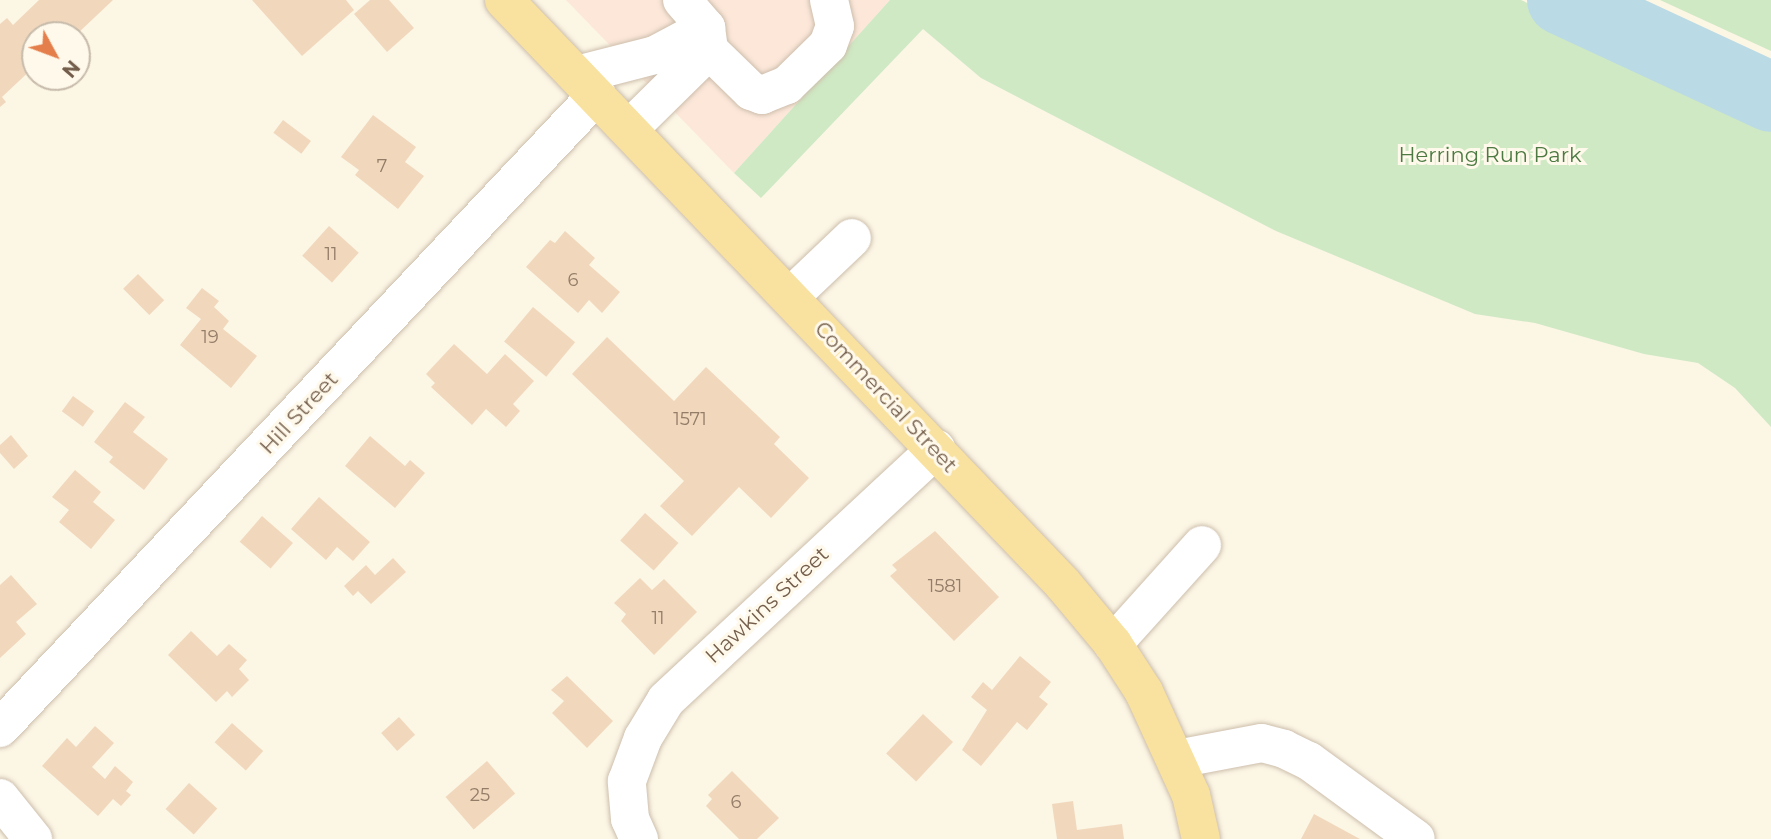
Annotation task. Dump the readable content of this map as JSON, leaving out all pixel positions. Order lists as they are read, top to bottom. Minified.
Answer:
{"streets":{"main road":["Commercial Street"],"street":["Hill Street","Hawkins Street"]},"crossings":[["Commercial Street","Hill Street"],["Commercial Street","Hawkins Street"]],"parks":["Herring Run Park"],"house_numbers":["7","11","6","19","1571","1581","11","25","6"],"north":"bottom right"}
